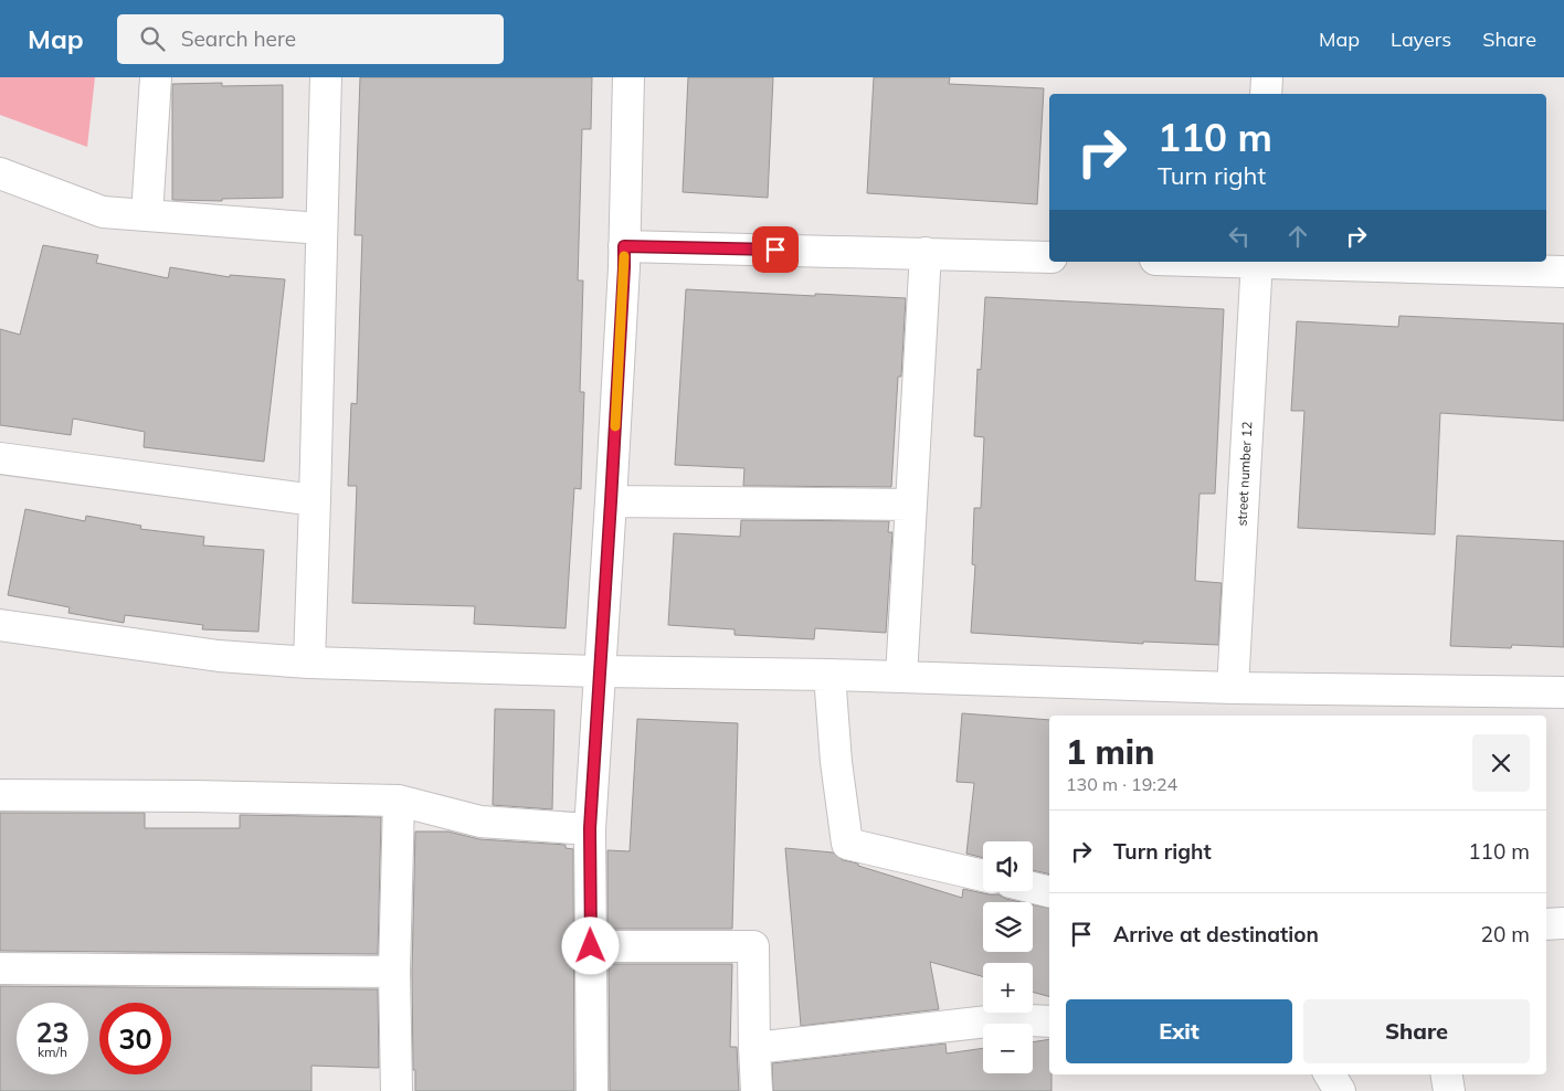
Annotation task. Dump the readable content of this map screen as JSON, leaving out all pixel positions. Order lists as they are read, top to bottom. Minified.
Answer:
{"streets":{"street":["street number 12"]},"page":{"header":"Map","search":"Search here","nav":["Map","Layers","Share"],"turn":["110 m","Turn right"],"heading":["1 min","130 m · 19:24"],"list":[{"name":"Turn right","value":"110 m"},{"name":"Arrive at destination","value":"20 m"}],"map_buttons":["+","−"],"buttons":["Exit","Share"],"speed":"23 km/h","limit":"30"}}
